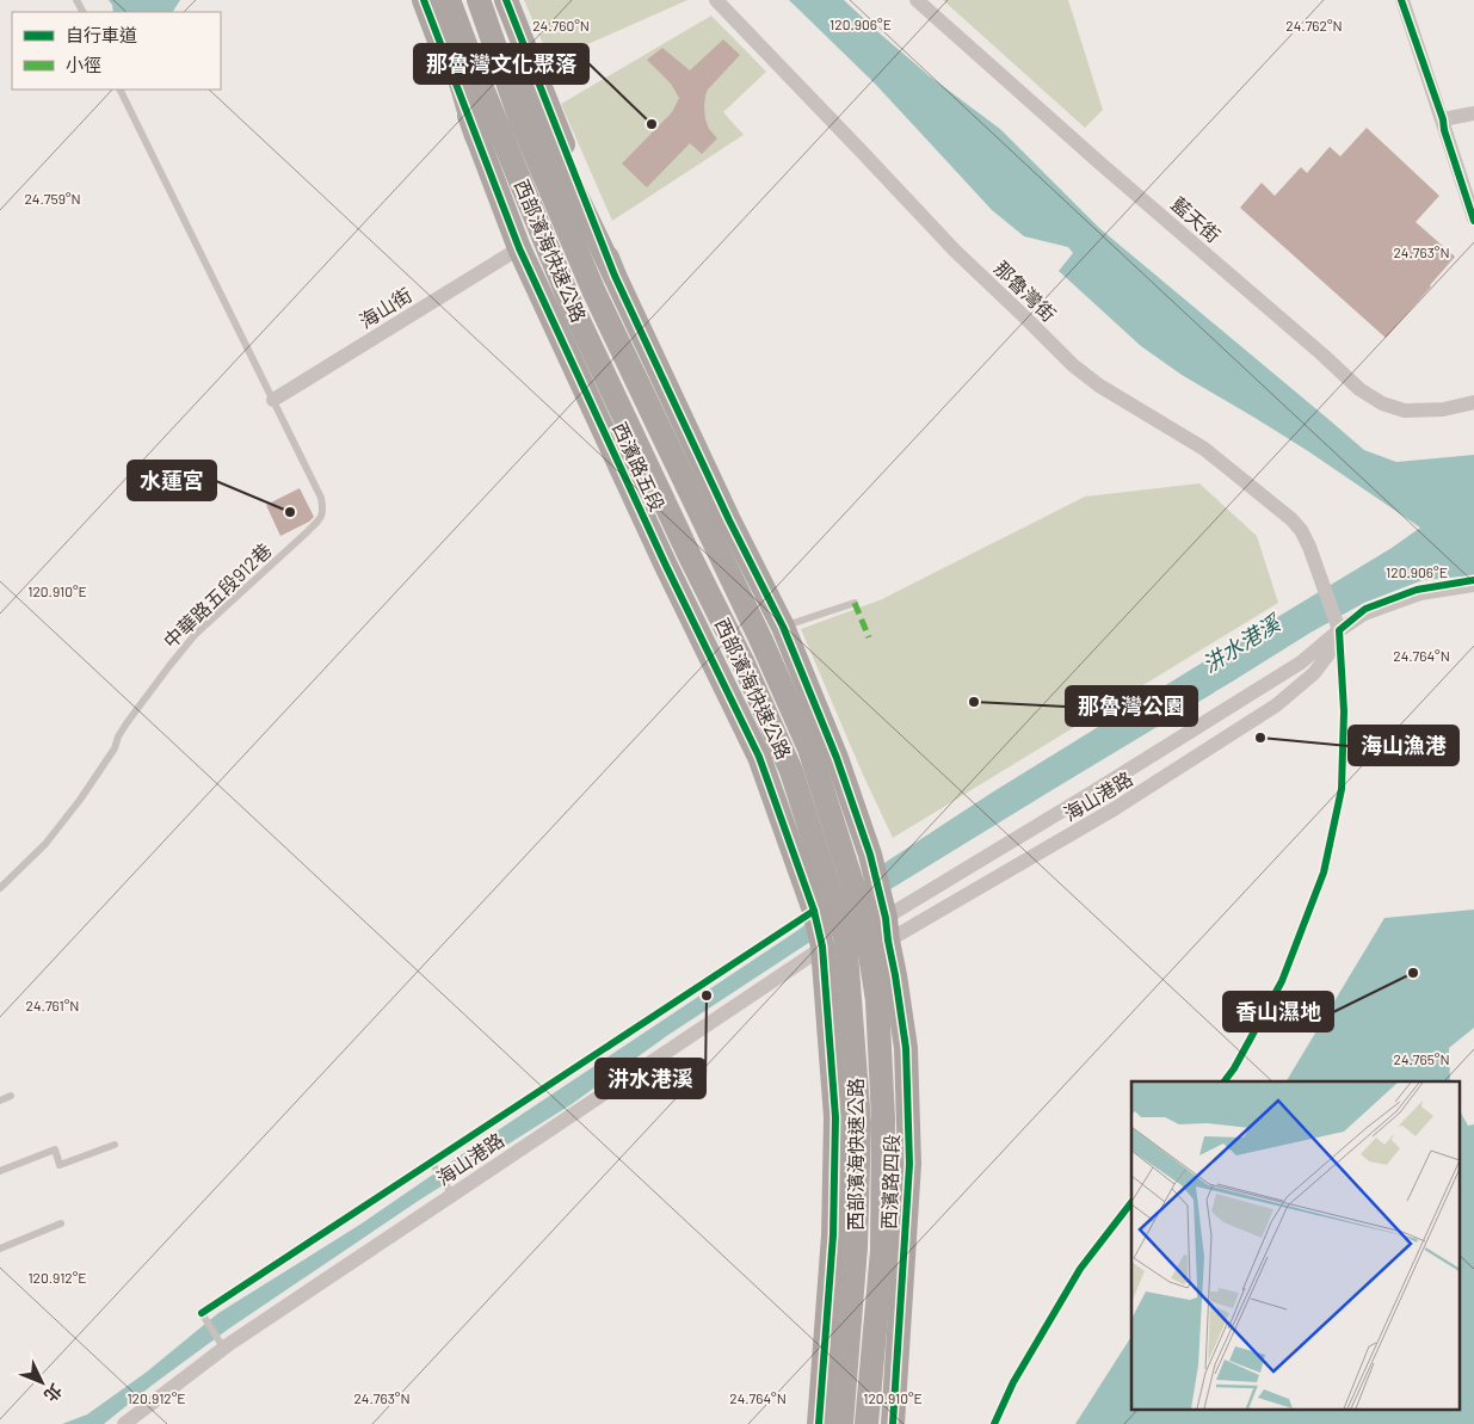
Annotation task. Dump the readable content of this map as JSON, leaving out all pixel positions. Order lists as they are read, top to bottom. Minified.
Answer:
{"streets":{"highway":["西部濱海快速公路"],"main road":["西濱路五段","西濱路四段"],"street":["藍天街","那魯灣街","海山街","海山港路"],"lane":["中華路五段912巷"]},"crossings":[["西部濱海快速公路","西濱路五段"],["西部濱海快速公路","海山港路"],["西部濱海快速公路","西濱路四段"],["那魯灣街","海山港路"],["海山街","西濱路五段"],["海山街","中華路五段912巷"],["西濱路五段","海山港路"],["海山港路","西濱路四段"]],"water":["汫水港溪"],"places":["那魯灣文化聚落","水蓮宮","那魯灣公園","海山漁港","香山濕地","汫水港溪"],"legend":["自行車道","小徑"],"north":"bottom right","coordinates":["120.906°E","24.760°N","24.762°N","24.759°N","24.763°N","120.910°E","24.764°N","24.761°N","24.765°N","120.912°E"]}
